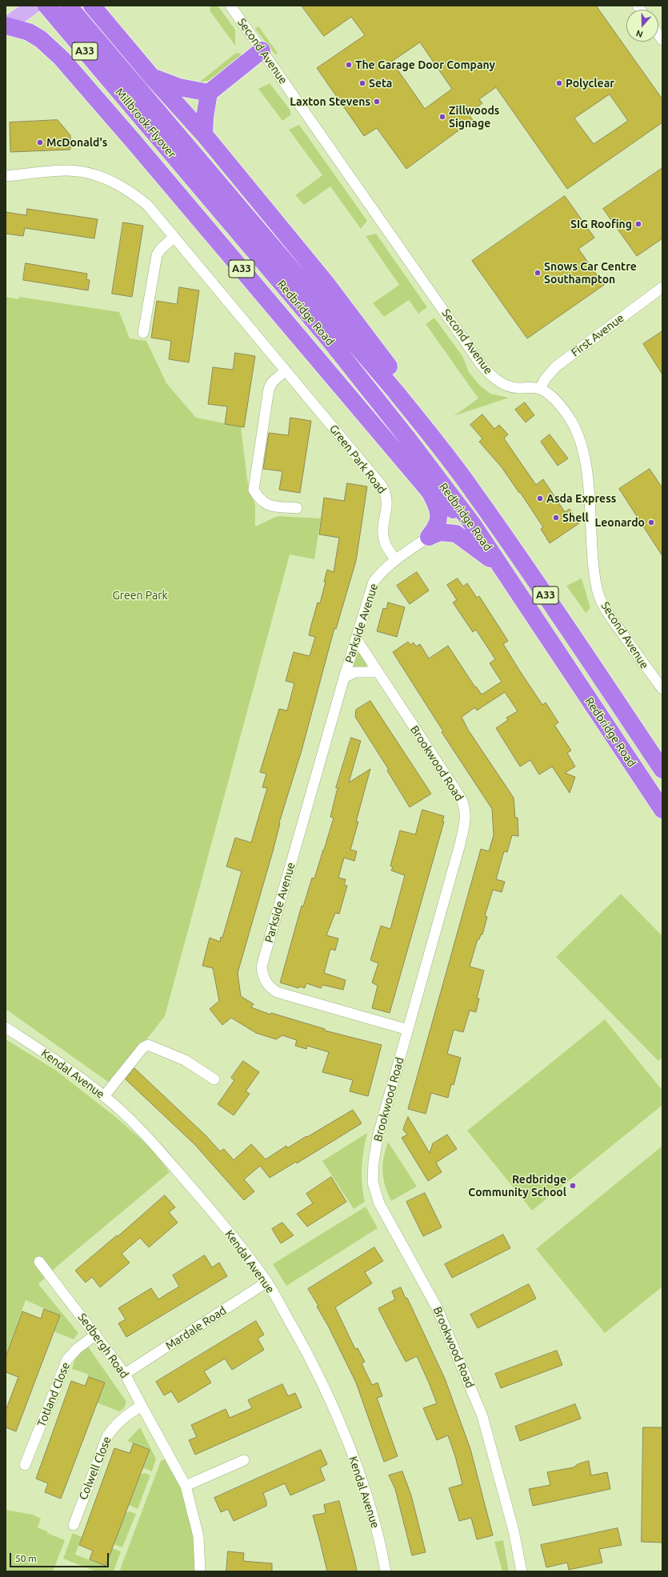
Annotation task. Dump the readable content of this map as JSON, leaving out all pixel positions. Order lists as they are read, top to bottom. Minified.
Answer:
{"streets":{"highway":["A33","Millbrook Flyover","Redbridge Road"],"street":["Second Avenue","First Avenue","Green Park Road","Parkside Avenue","Brookwood Road","Kendal Avenue","Mardale Road","Sedbergh Road","Totland Close","Colwell Close"]},"crossings":[["A33","Redbridge Road"],["Second Avenue","First Avenue"],["Millbrook Flyover","Redbridge Road"],["Green Park Road","Parkside Avenue"],["Parkside Avenue","Brookwood Road"],["Kendal Avenue","Mardale Road"],["Mardale Road","Sedbergh Road"],["Sedbergh Road","Totland Close"],["Sedbergh Road","Colwell Close"]],"parks":["Green Park"],"places":["The Garage Door Company","Seta","Polyclear","Laxton Stevens","Zillwoods Signage","McDonald's","SIG Roofing","Snows Car Centre Southampton","Asda Express","Shell","Leonardo","Redbridge Community School"],"scale_bar":"50 m","north":"bottom"}
